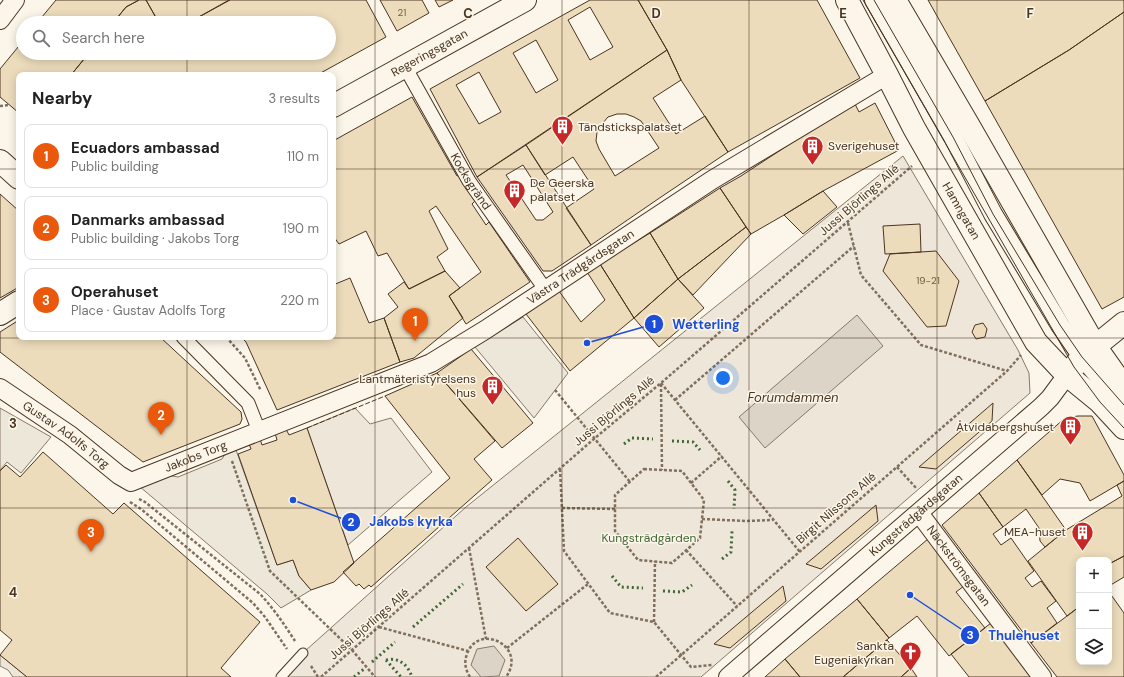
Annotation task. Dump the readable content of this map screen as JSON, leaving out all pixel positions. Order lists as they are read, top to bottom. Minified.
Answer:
{"streets":{"street":["Regeringsgatan","Kocksgränd","Hamngatan","Västra Trädgårdsgatan","Gustav Adolfs Torg","Jakobs Torg","Kungsträdgårdsgatan","Näckströmsgatan"],"path":["Jussi Björlings Allé","Birgit Nilssons Allé"]},"crossings":[["Regeringsgatan","Kocksgränd"],["Kocksgränd","Västra Trädgårdsgatan"],["Hamngatan","Västra Trädgårdsgatan"],["Hamngatan","Kungsträdgårdsgatan"],["Västra Trädgårdsgatan","Jakobs Torg"],["Gustav Adolfs Torg","Jakobs Torg"],["Kungsträdgårdsgatan","Näckströmsgatan"]],"water":["Forumdammen"],"parks":["Kungsträdgården"],"places":{"building":["Tändstickspalatset","Sverigehuset","De Geerska palatset","Lantmäteristyrelsens hus","Åtvidabergshuset","MEA-huset"],"other":["Wetterling","Jakobs kyrka","Thulehuset"],"church":["Sankta Eugeniakyrkan"]},"house_numbers":["21","19-21"],"page":{"search":"Search here","heading":["Nearby","3 results"],"list":[{"mark":"1","name":"Ecuadors ambassad","note":"Public building","value":"110 m"},{"mark":"2","name":"Danmarks ambassad","note":"Public building · Jakobs Torg","value":"190 m"},{"mark":"3","name":"Operahuset","note":"Place · Gustav Adolfs Torg","value":"220 m"}],"pins":["1","2","3"],"map_buttons":["+","−"]},"grid":{"columns":["C","D","E","F"],"rows":["3","4"]}}
